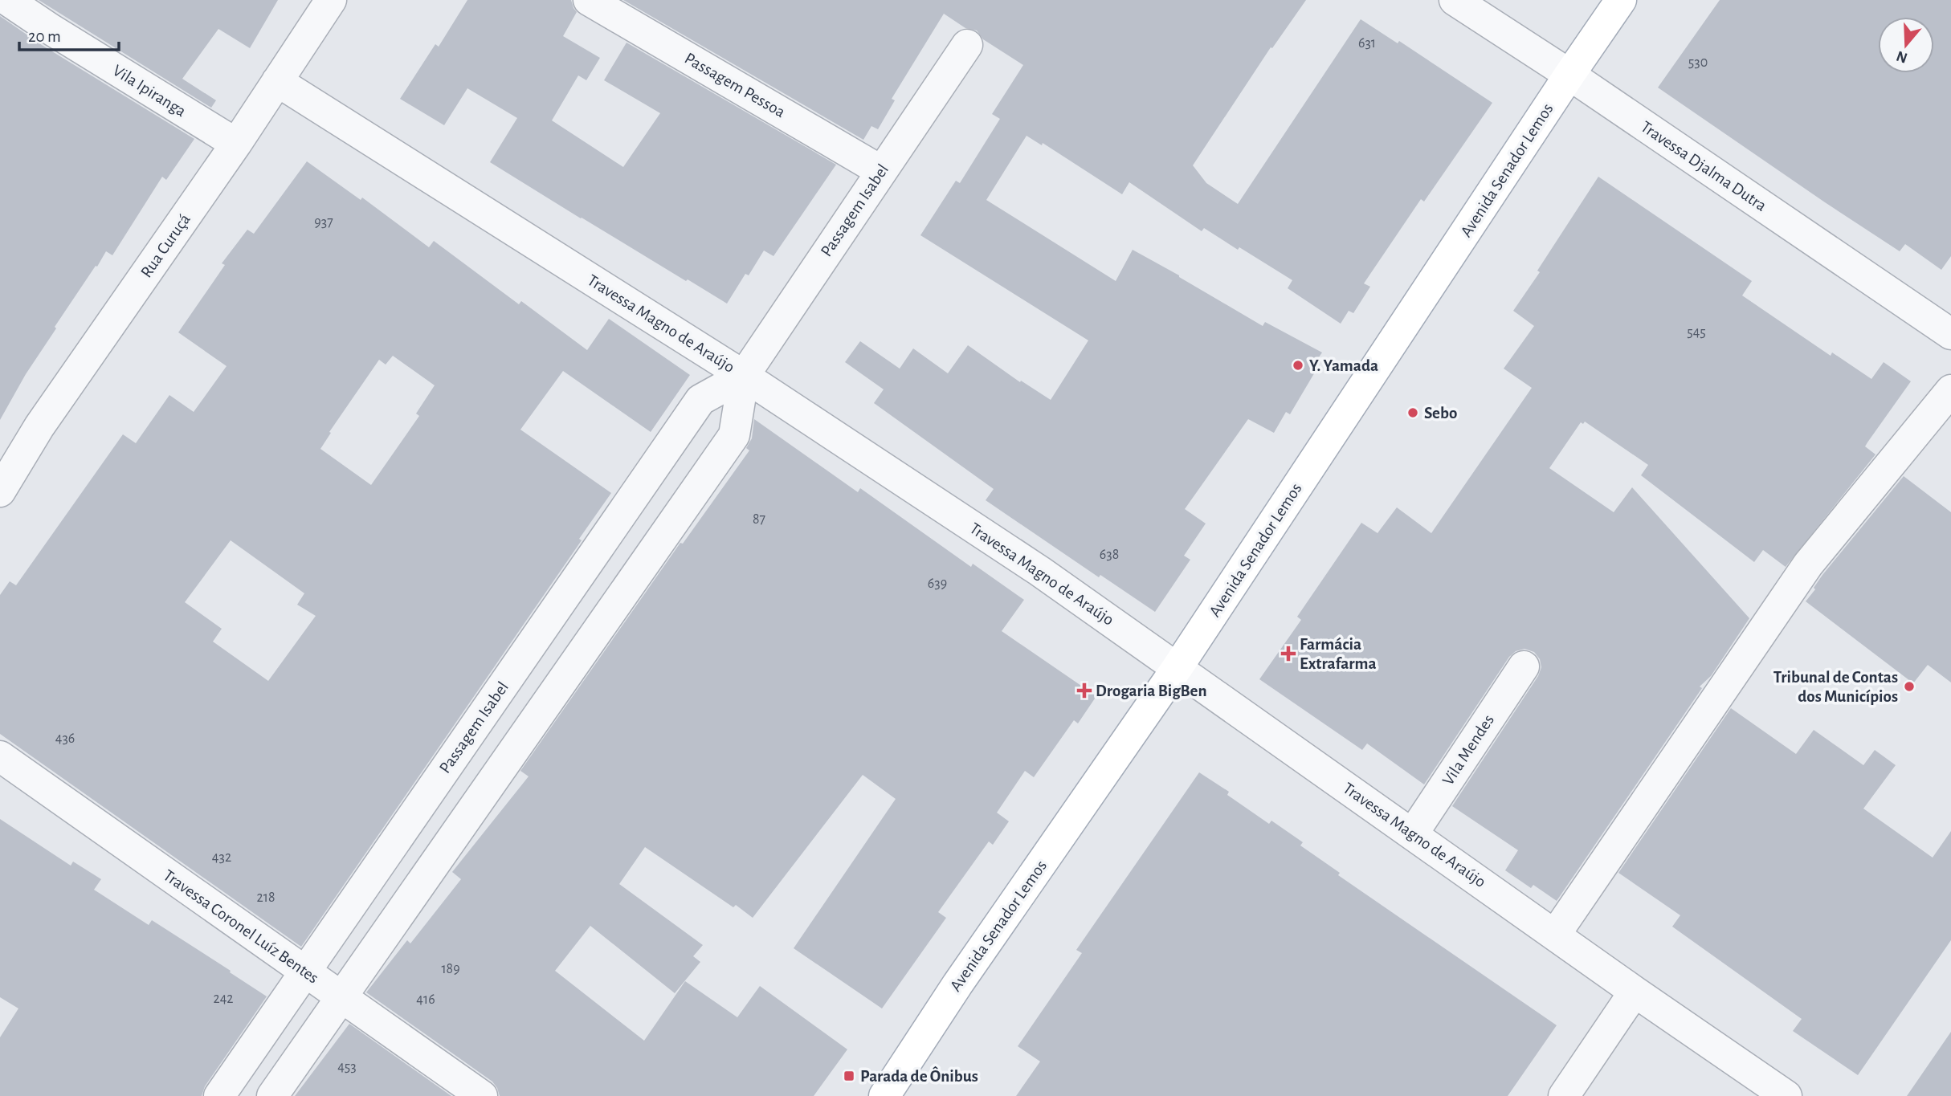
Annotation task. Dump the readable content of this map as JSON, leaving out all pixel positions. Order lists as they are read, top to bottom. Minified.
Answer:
{"streets":{"main road":["Avenida Senador Lemos"],"street":["Passagem Pessoa","Vila Ipiranga","Travessa Djalma Dutra","Passagem Isabel","Rua Curuçá","Travessa Magno de Araújo","Vila Mendes","Travessa Coronel Luíz Bentes"]},"crossings":[["Passagem Pessoa","Passagem Isabel"],["Vila Ipiranga","Rua Curuçá"],["Travessa Djalma Dutra","Avenida Senador Lemos"],["Avenida Senador Lemos","Travessa Magno de Araújo"],["Passagem Isabel","Travessa Magno de Araújo"],["Passagem Isabel","Travessa Coronel Luíz Bentes"],["Rua Curuçá","Travessa Magno de Araújo"],["Travessa Magno de Araújo","Vila Mendes"]],"places":{"other":["Y. Yamada","Sebo","Tribunal de Contas dos Municípios"],"health":["Farmácia Extrafarma","Drogaria BigBen"],"transit":["Parada de Ônibus"]},"house_numbers":["631","530","937","545","87","638","639","436","432","218","189","242","416","453"],"scale_bar":"20 m","north":"bottom"}
